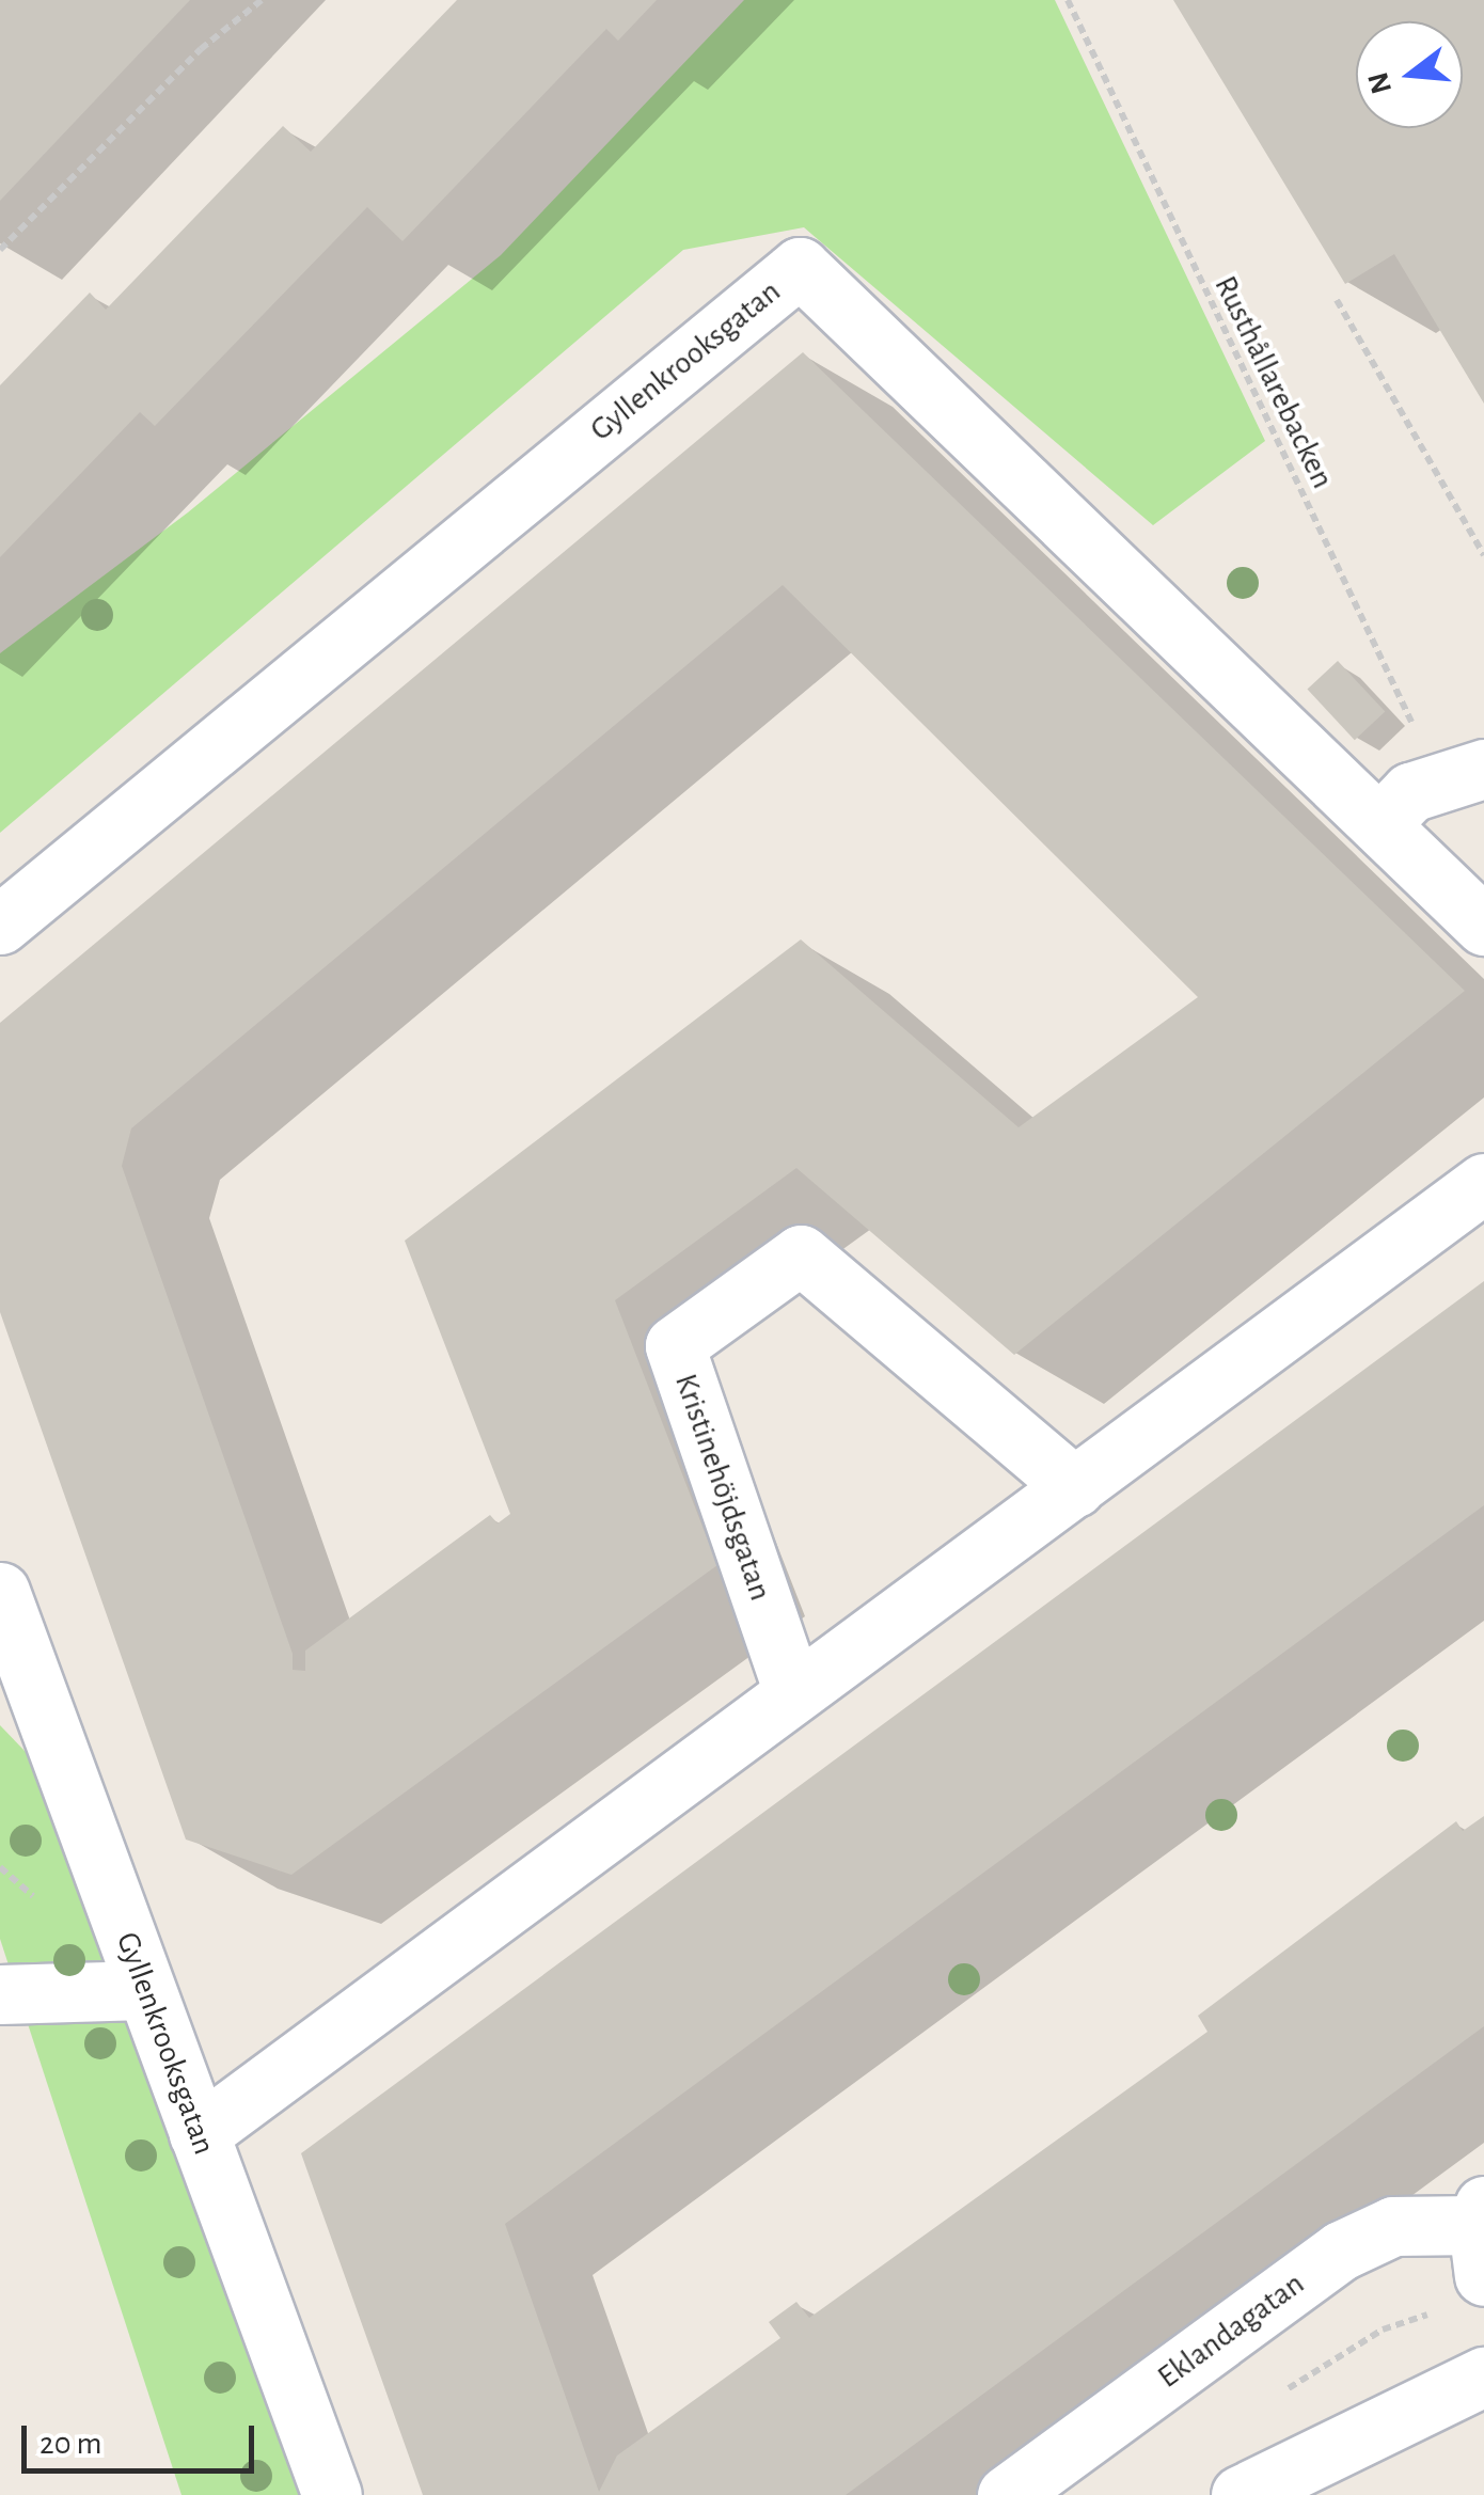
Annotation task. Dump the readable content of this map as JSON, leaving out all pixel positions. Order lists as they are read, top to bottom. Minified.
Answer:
{"streets":{"street":["Gyllenkrooksgatan","Kristinehöjdsgatan","Eklandagatan"],"path":["Rusthållarebacken"]},"scale_bar":"20 m","north":"left"}
